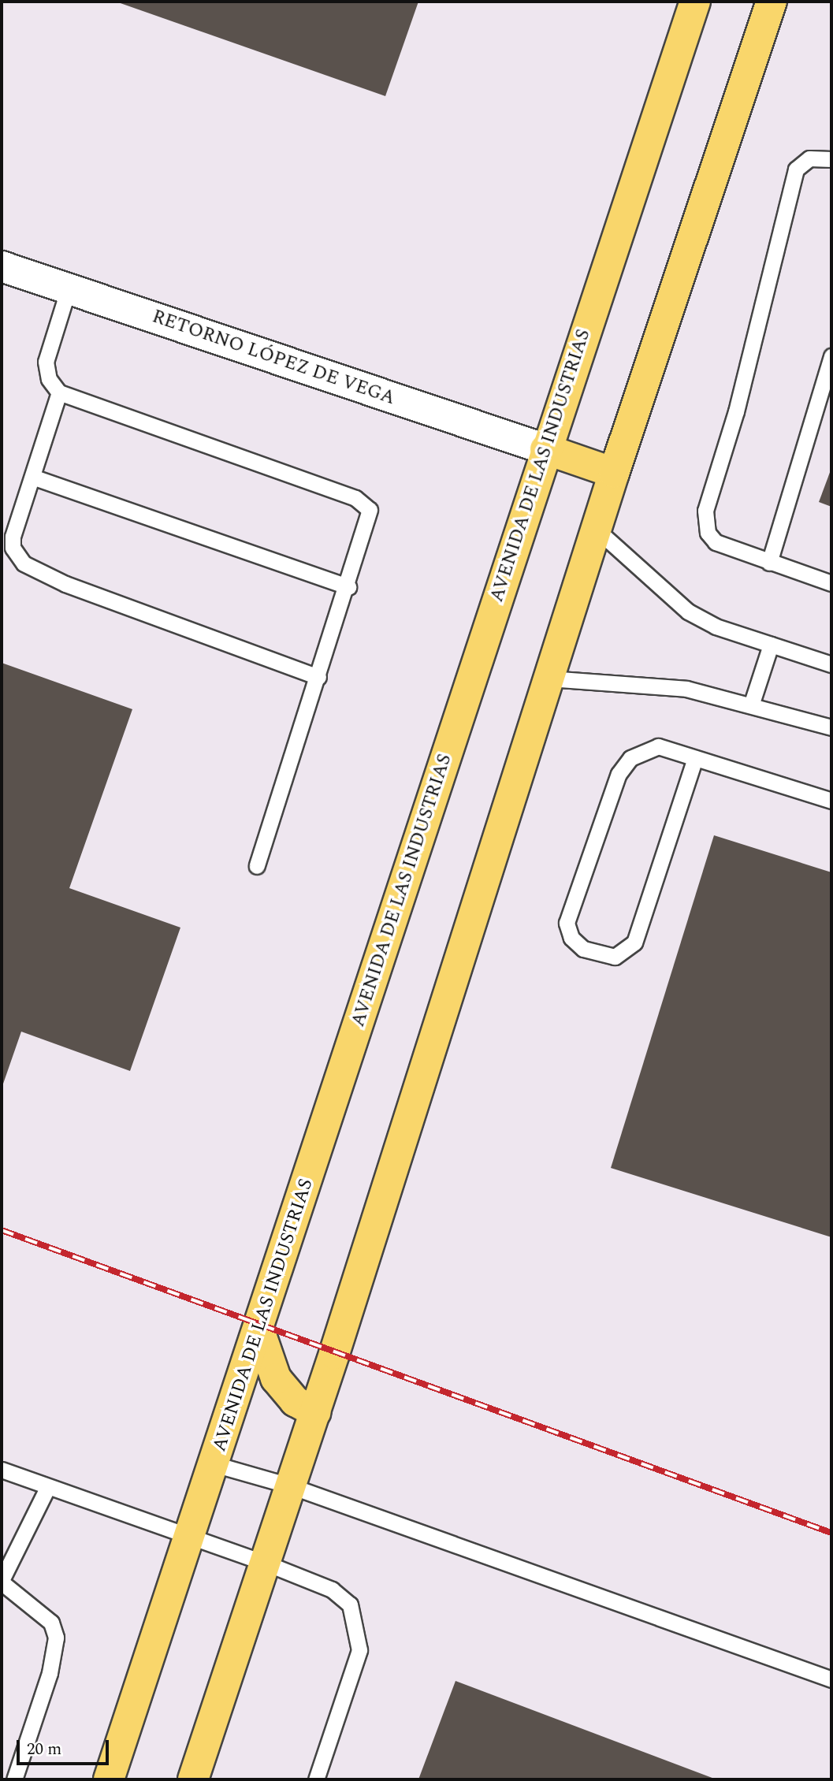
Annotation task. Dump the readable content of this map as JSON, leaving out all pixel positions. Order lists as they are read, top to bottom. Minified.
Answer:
{"streets":{"main road":["AVENIDA DE LAS INDUSTRIAS"],"street":["RETORNO LÓPEZ DE VEGA"]},"crossings":[["RETORNO LÓPEZ DE VEGA","AVENIDA DE LAS INDUSTRIAS"]],"scale_bar":"20 m"}
